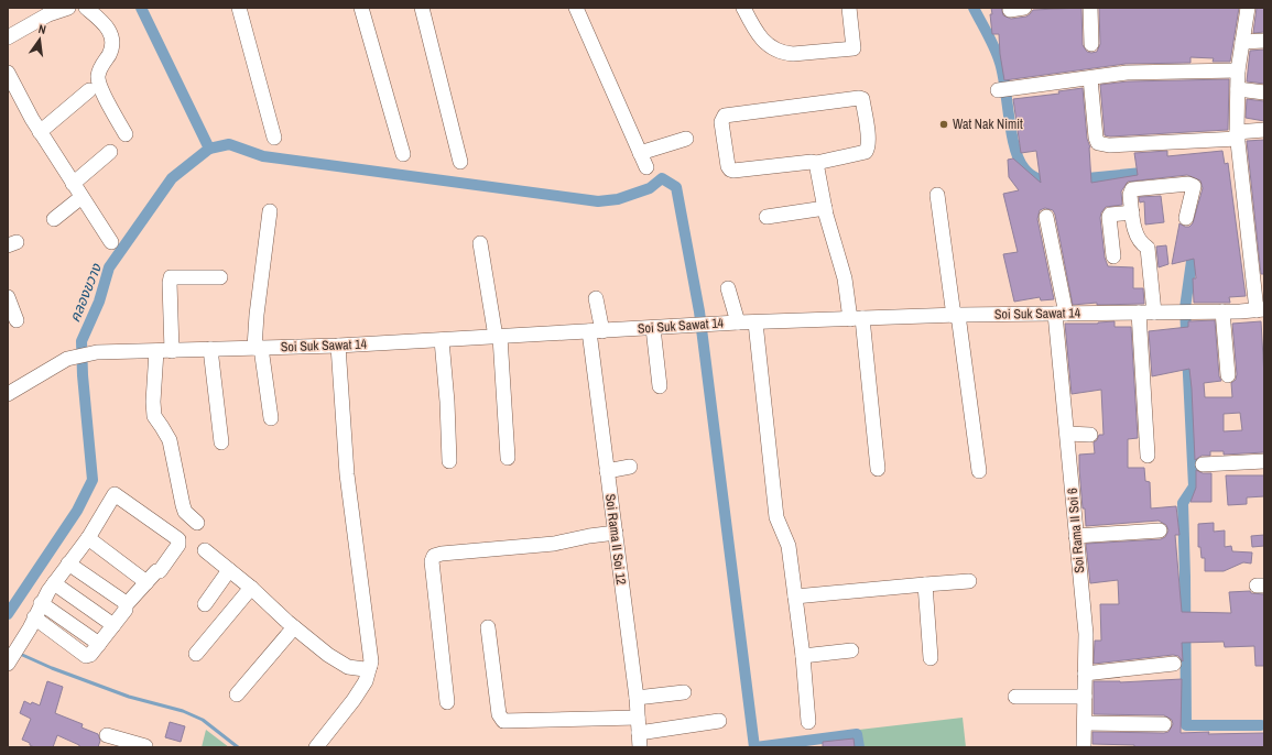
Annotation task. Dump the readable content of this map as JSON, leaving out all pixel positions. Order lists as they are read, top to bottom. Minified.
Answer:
{"streets":{"street":["Soi Suk Sawat 14","Soi Rama II Soi 6","Soi Rama II Soi 12"]},"crossings":[["Soi Suk Sawat 14","Soi Rama II Soi 6"],["Soi Suk Sawat 14","Soi Rama II Soi 12"]],"water":["คลองขวาง"],"places":["Wat Nak Nimit"],"north":"top"}
